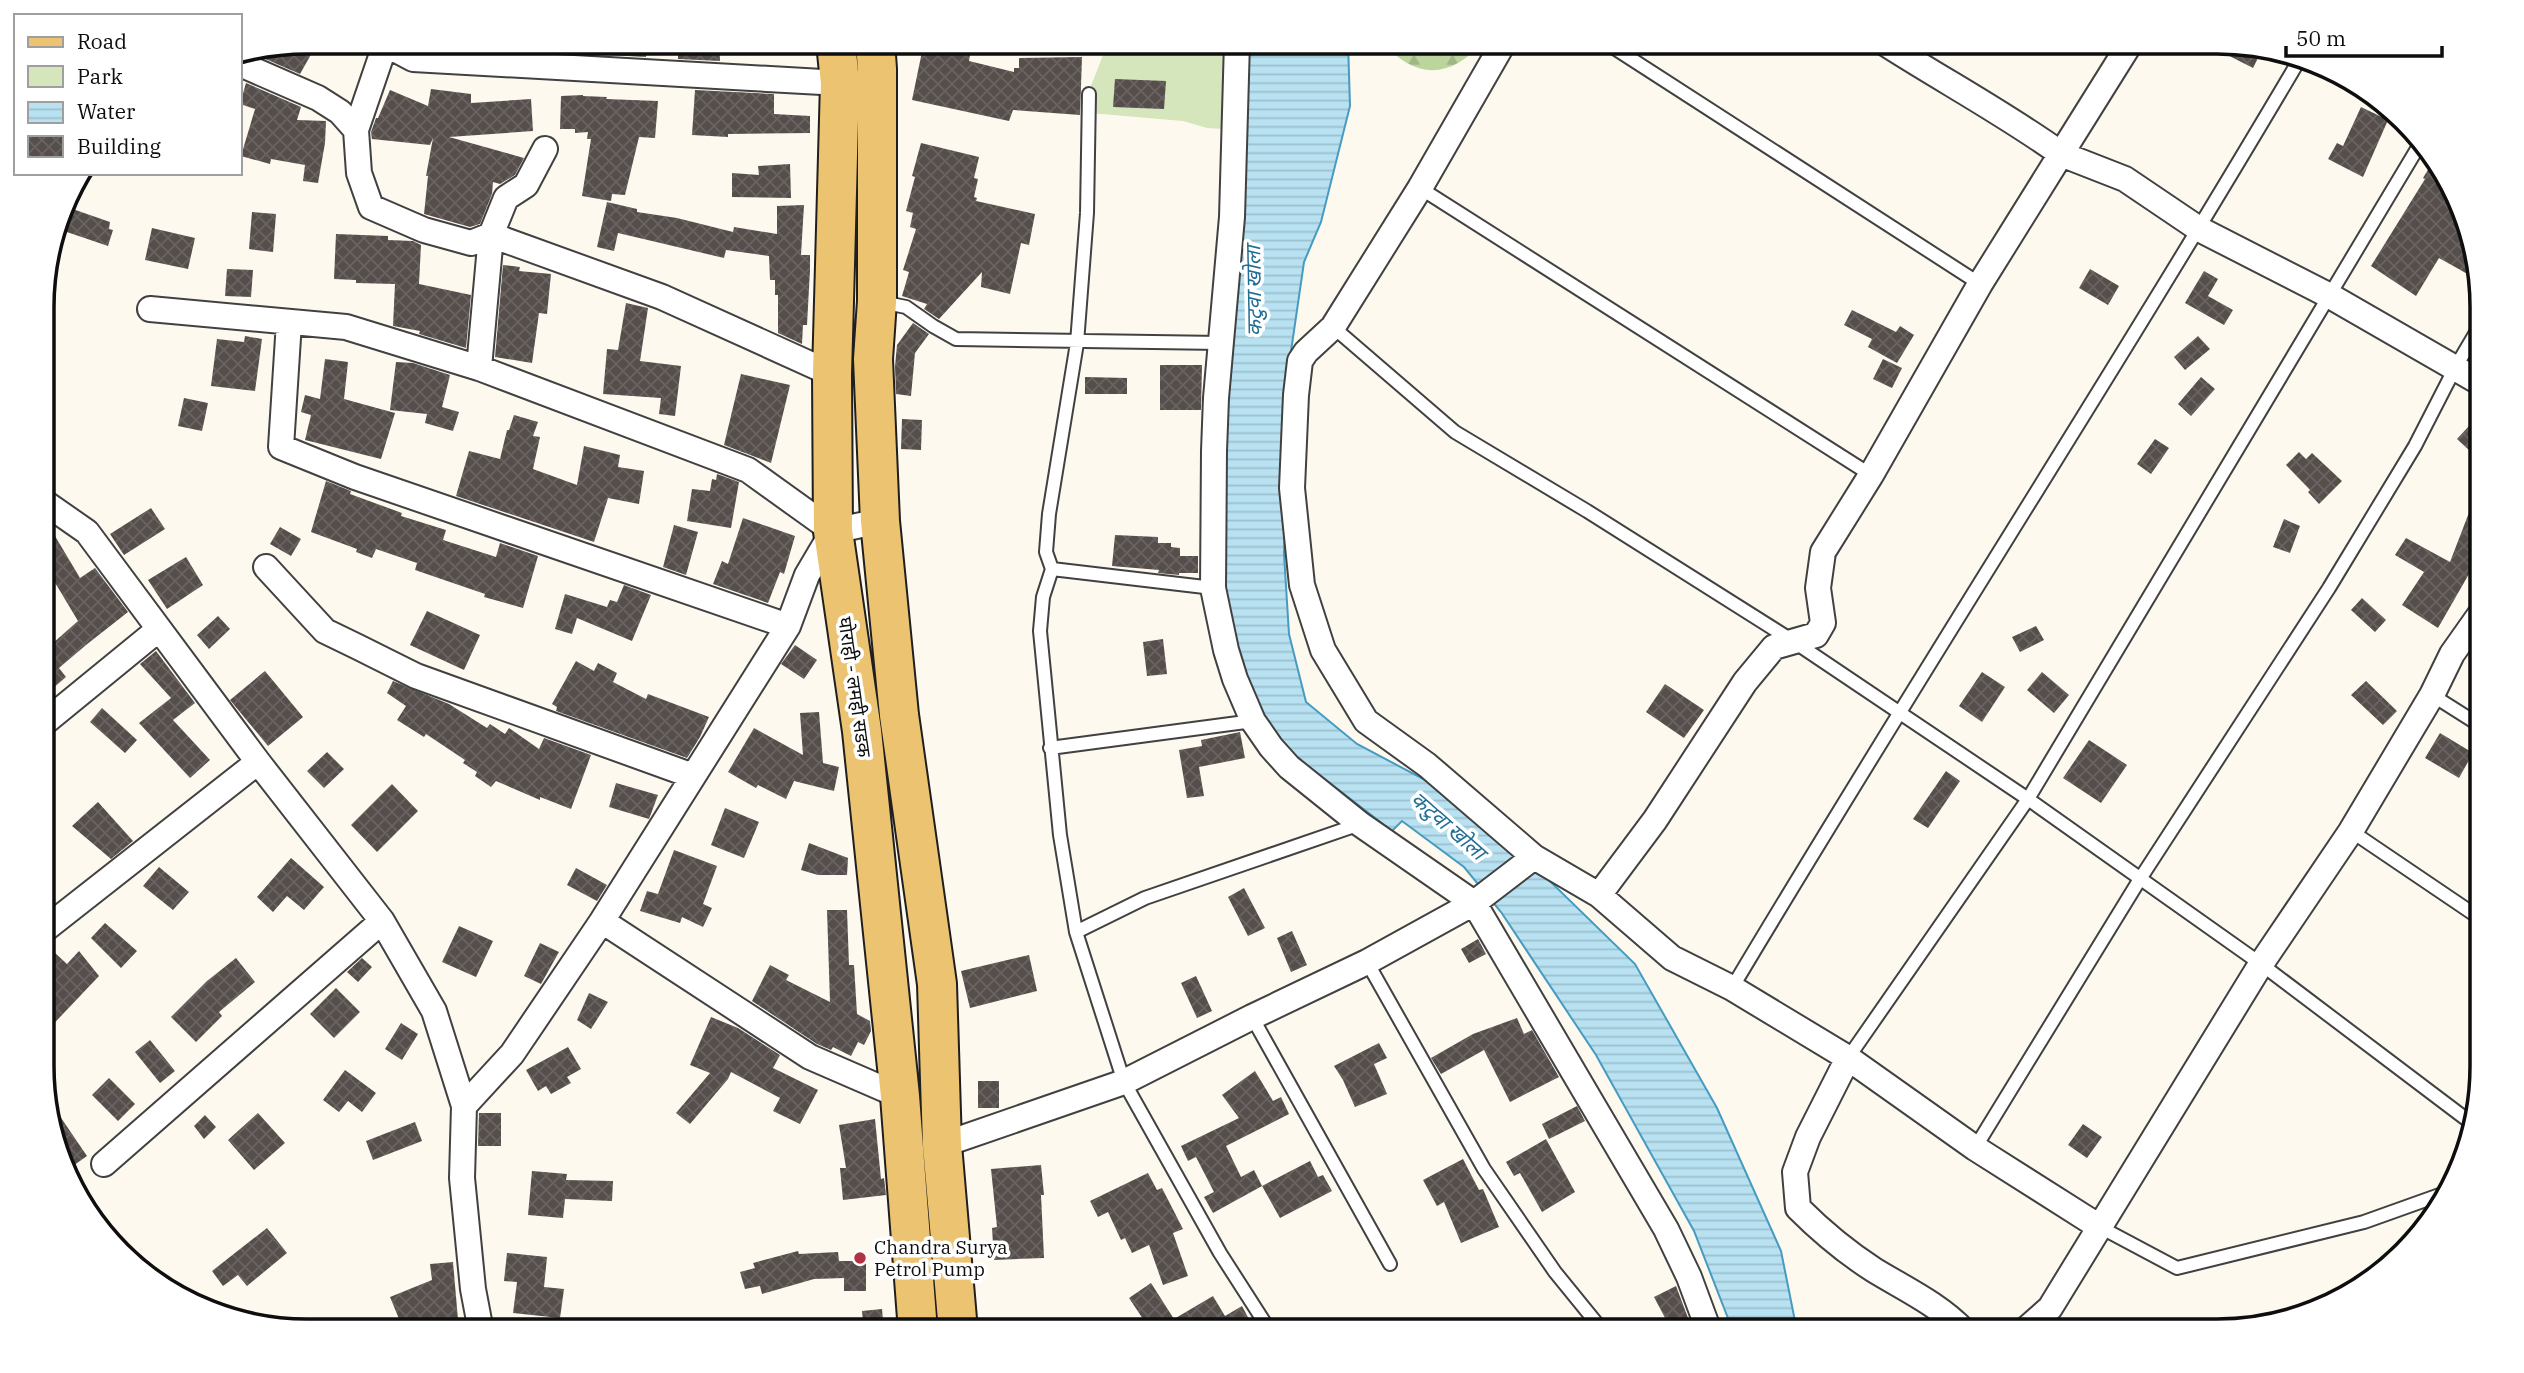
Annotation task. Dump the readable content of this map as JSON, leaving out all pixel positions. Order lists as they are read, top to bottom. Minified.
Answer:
{"streets":{"main road":["घोराही - लमही सडक"]},"water":["कटुवा खोला"],"places":["Chandra Surya Petrol Pump"],"legend":["Road","Park","Water","Building"],"scale_bar":"50 m"}
